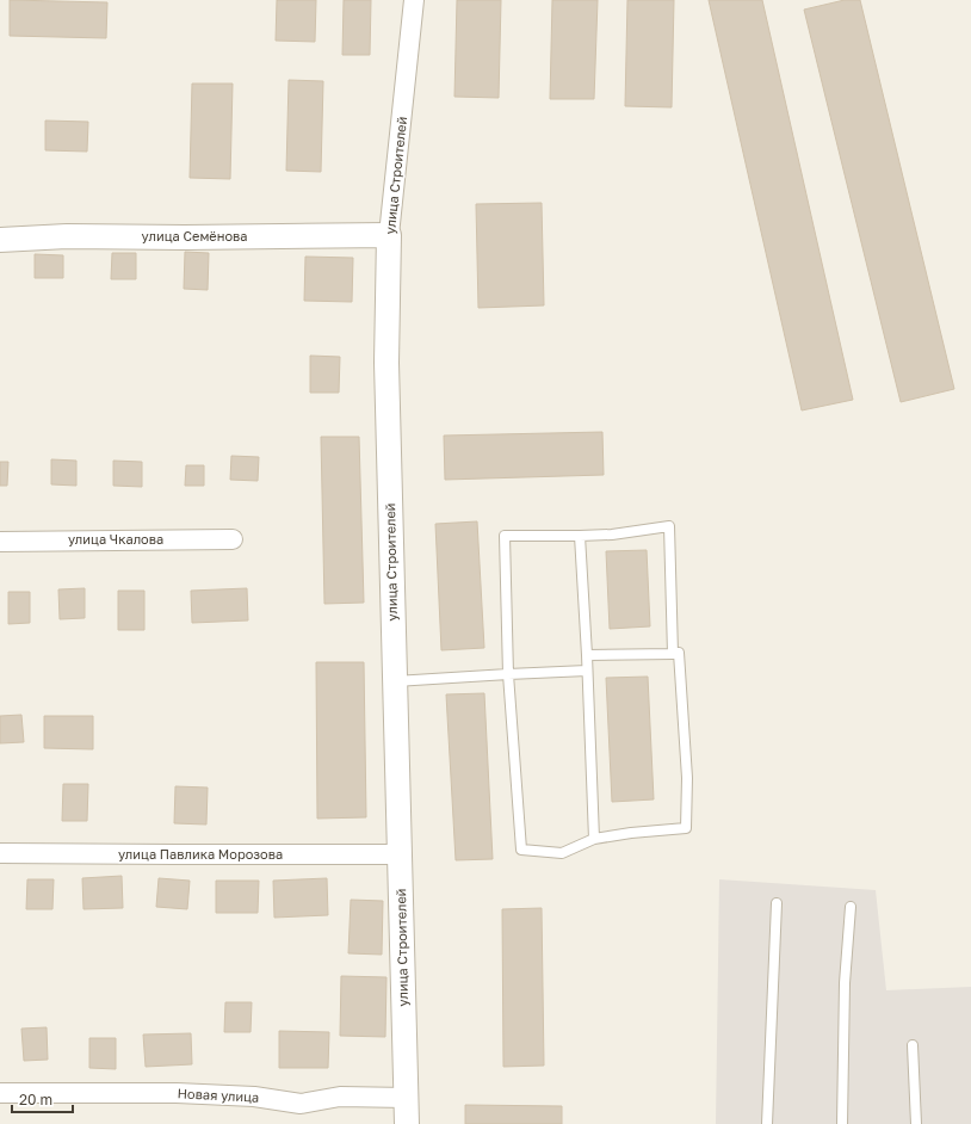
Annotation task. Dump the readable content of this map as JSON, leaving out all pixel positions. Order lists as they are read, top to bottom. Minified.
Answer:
{"streets":{"street":["улица Строителей","улица Семёнова","улица Чкалова","улица Павлика Морозова","Новая улица"]},"crossings":[["улица Строителей","улица Семёнова"],["улица Строителей","улица Павлика Морозова"],["улица Строителей","Новая улица"]],"scale_bar":"20 m"}
